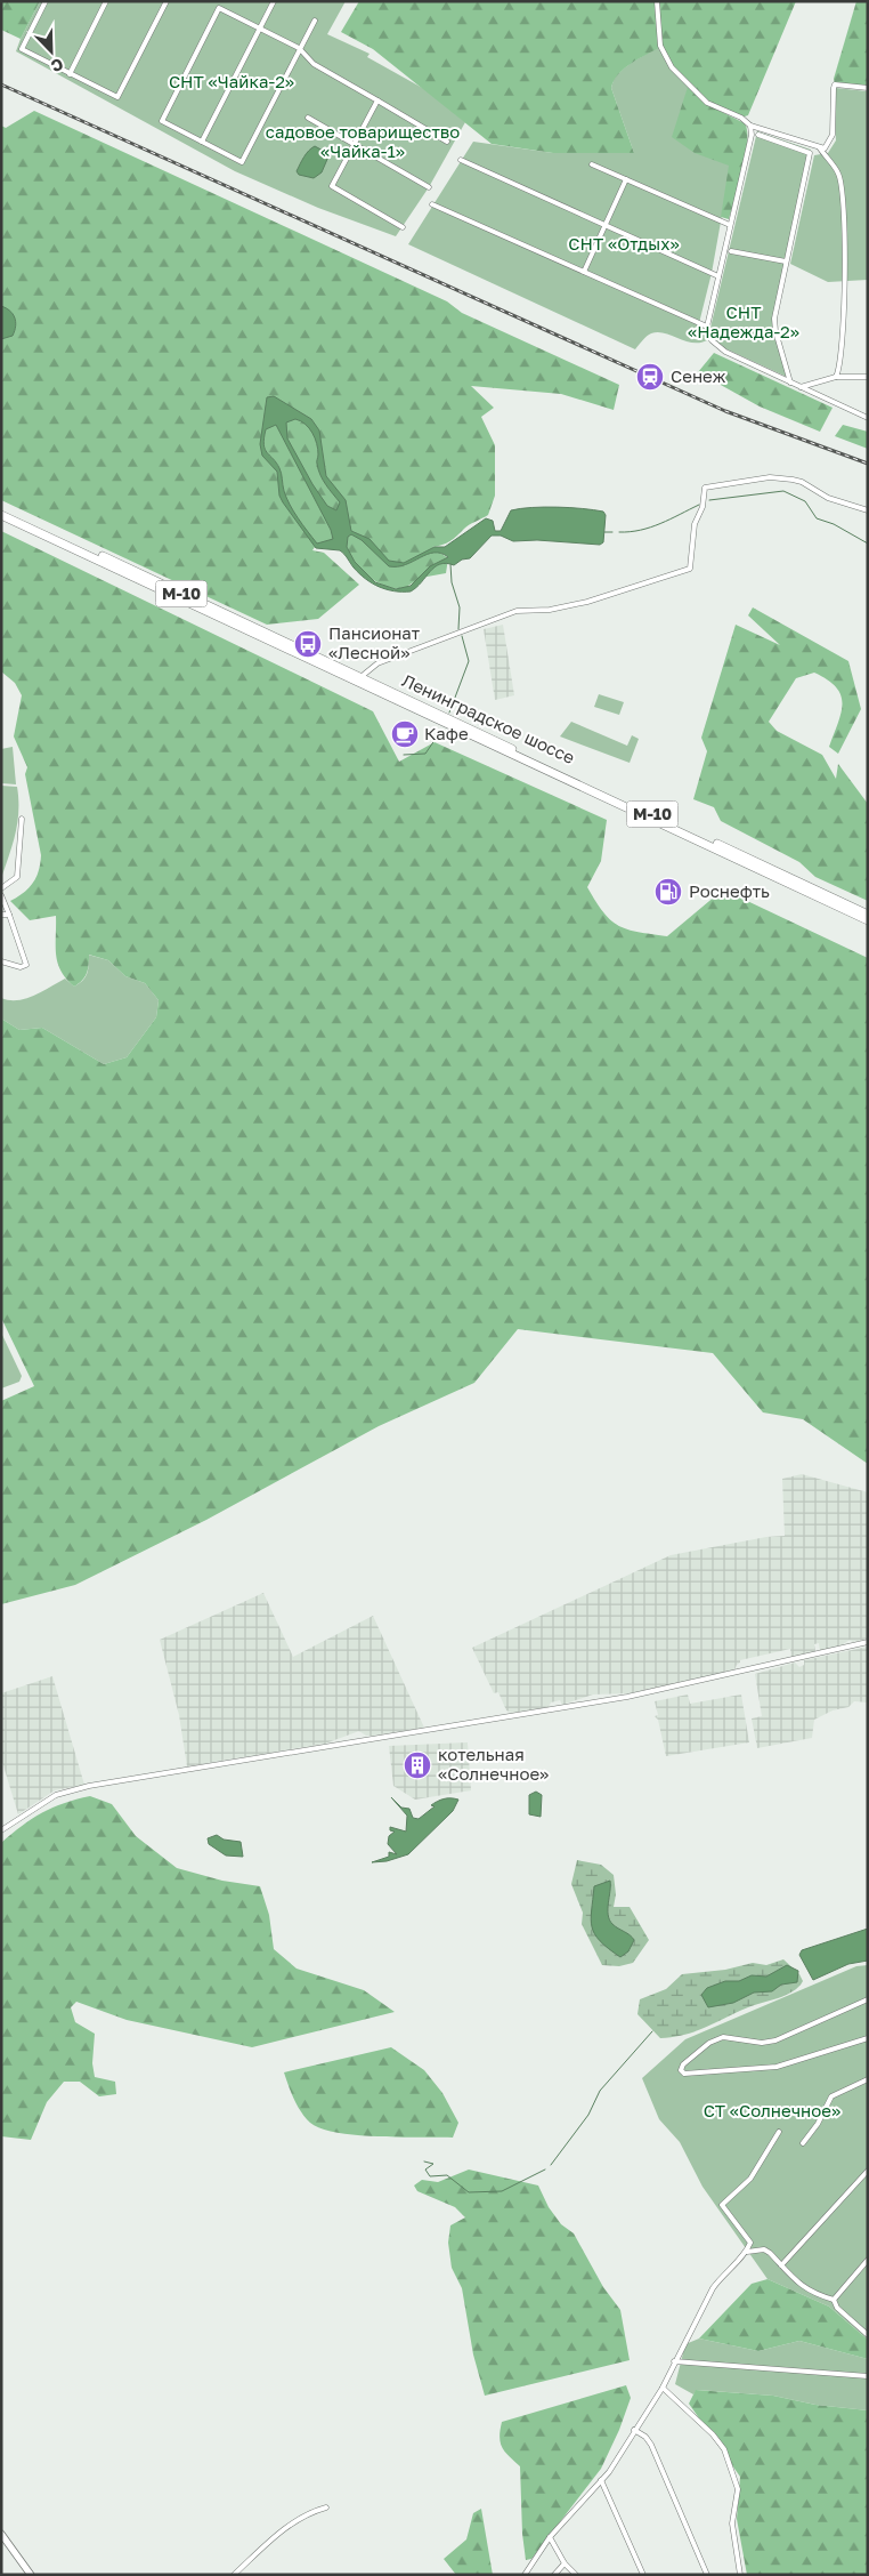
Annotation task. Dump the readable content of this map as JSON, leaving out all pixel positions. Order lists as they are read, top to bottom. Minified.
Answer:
{"streets":{"highway":["М-10","Ленинградское шоссе"]},"parks":["СНТ «Чайка-2»","садовое товарищество «Чайка-1»","СНТ «Отдых»","СНТ «Надежда-2»","СТ «Солнечное»"],"places":{"station":["Сенеж"],"bus stop":["Пансионат «Лесной»"],"cafe":["Кафе"],"fuel station":["Роснефть"],"building":["котельная «Солнечное»"]},"north":"bottom right"}
